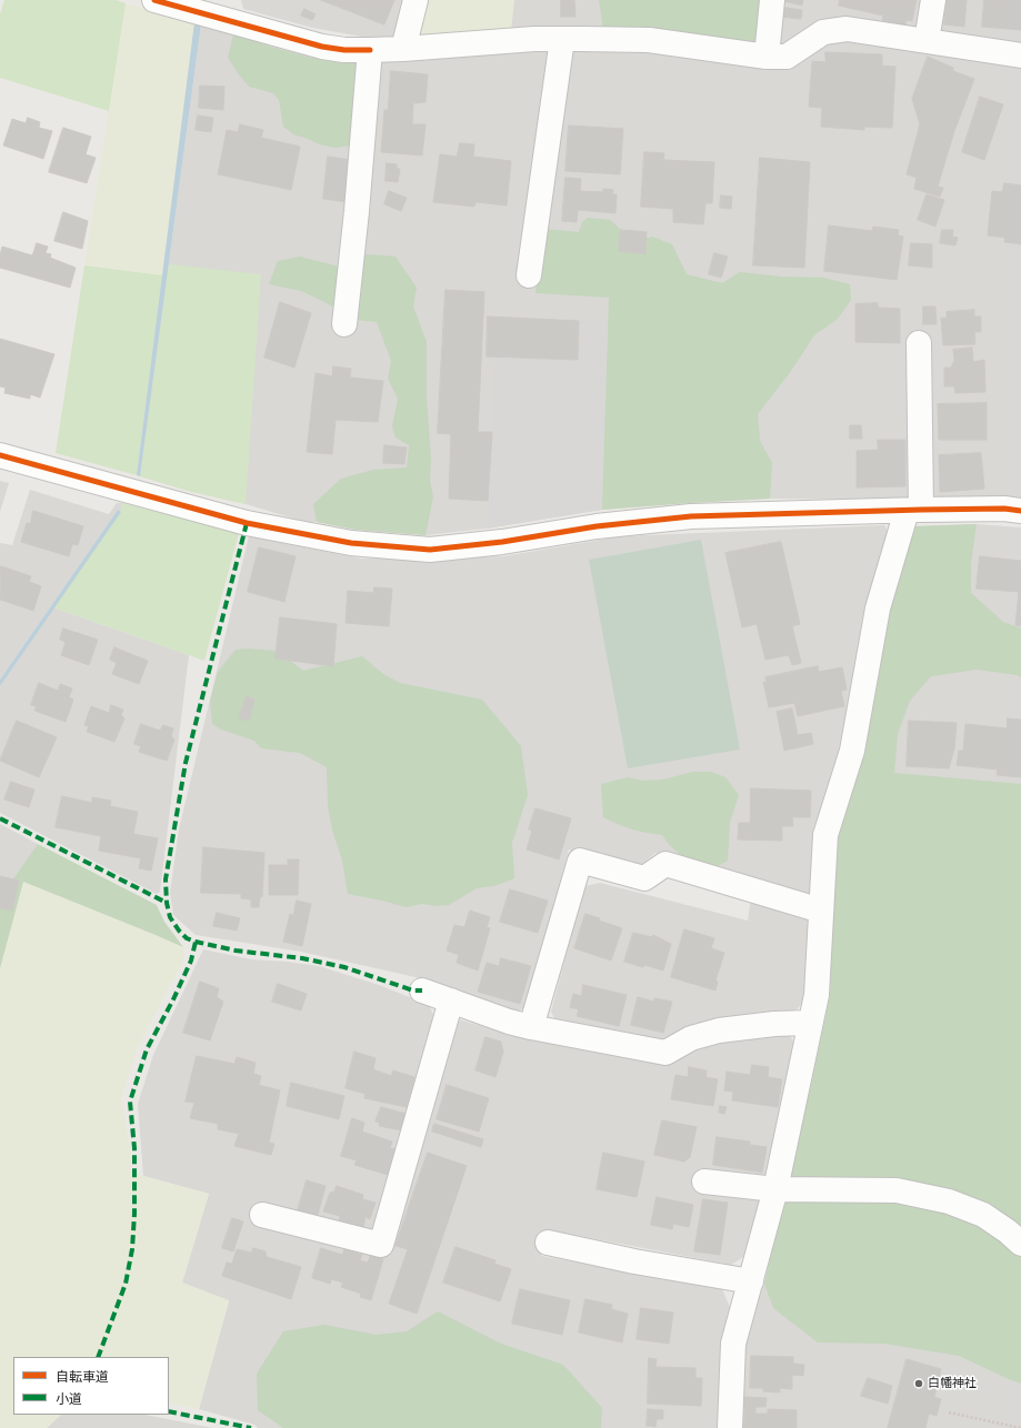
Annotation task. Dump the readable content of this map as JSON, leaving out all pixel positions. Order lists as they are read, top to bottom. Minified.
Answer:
{"places":["白幡神社"],"legend":["自転車道","小道"]}
